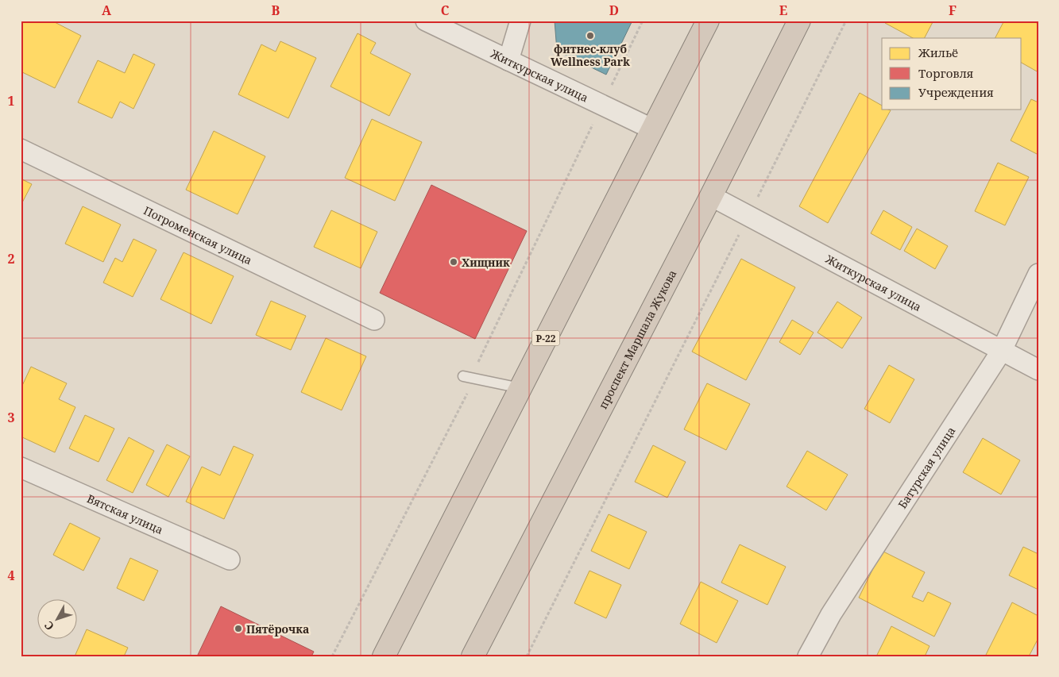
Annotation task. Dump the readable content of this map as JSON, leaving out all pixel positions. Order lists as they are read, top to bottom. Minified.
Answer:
{"streets":{"highway":["Р-22","проспект Маршала Жукова"],"street":["Житкурская улица","Погроменская улица","Батурская улица","Вятская улица"]},"crossings":[["Житкурская улица","Р-22"],["Житкурская улица","проспект Маршала Жукова"],["Житкурская улица","Батурская улица"]],"places":["фитнес-клуб Wellness Park","Хищник","Пятёрочка"],"legend":["Жильё","Торговля","Учреждения"],"north":"bottom left","grid":{"columns":["A","B","C","D","E","F"],"rows":["1","2","3","4"]}}
